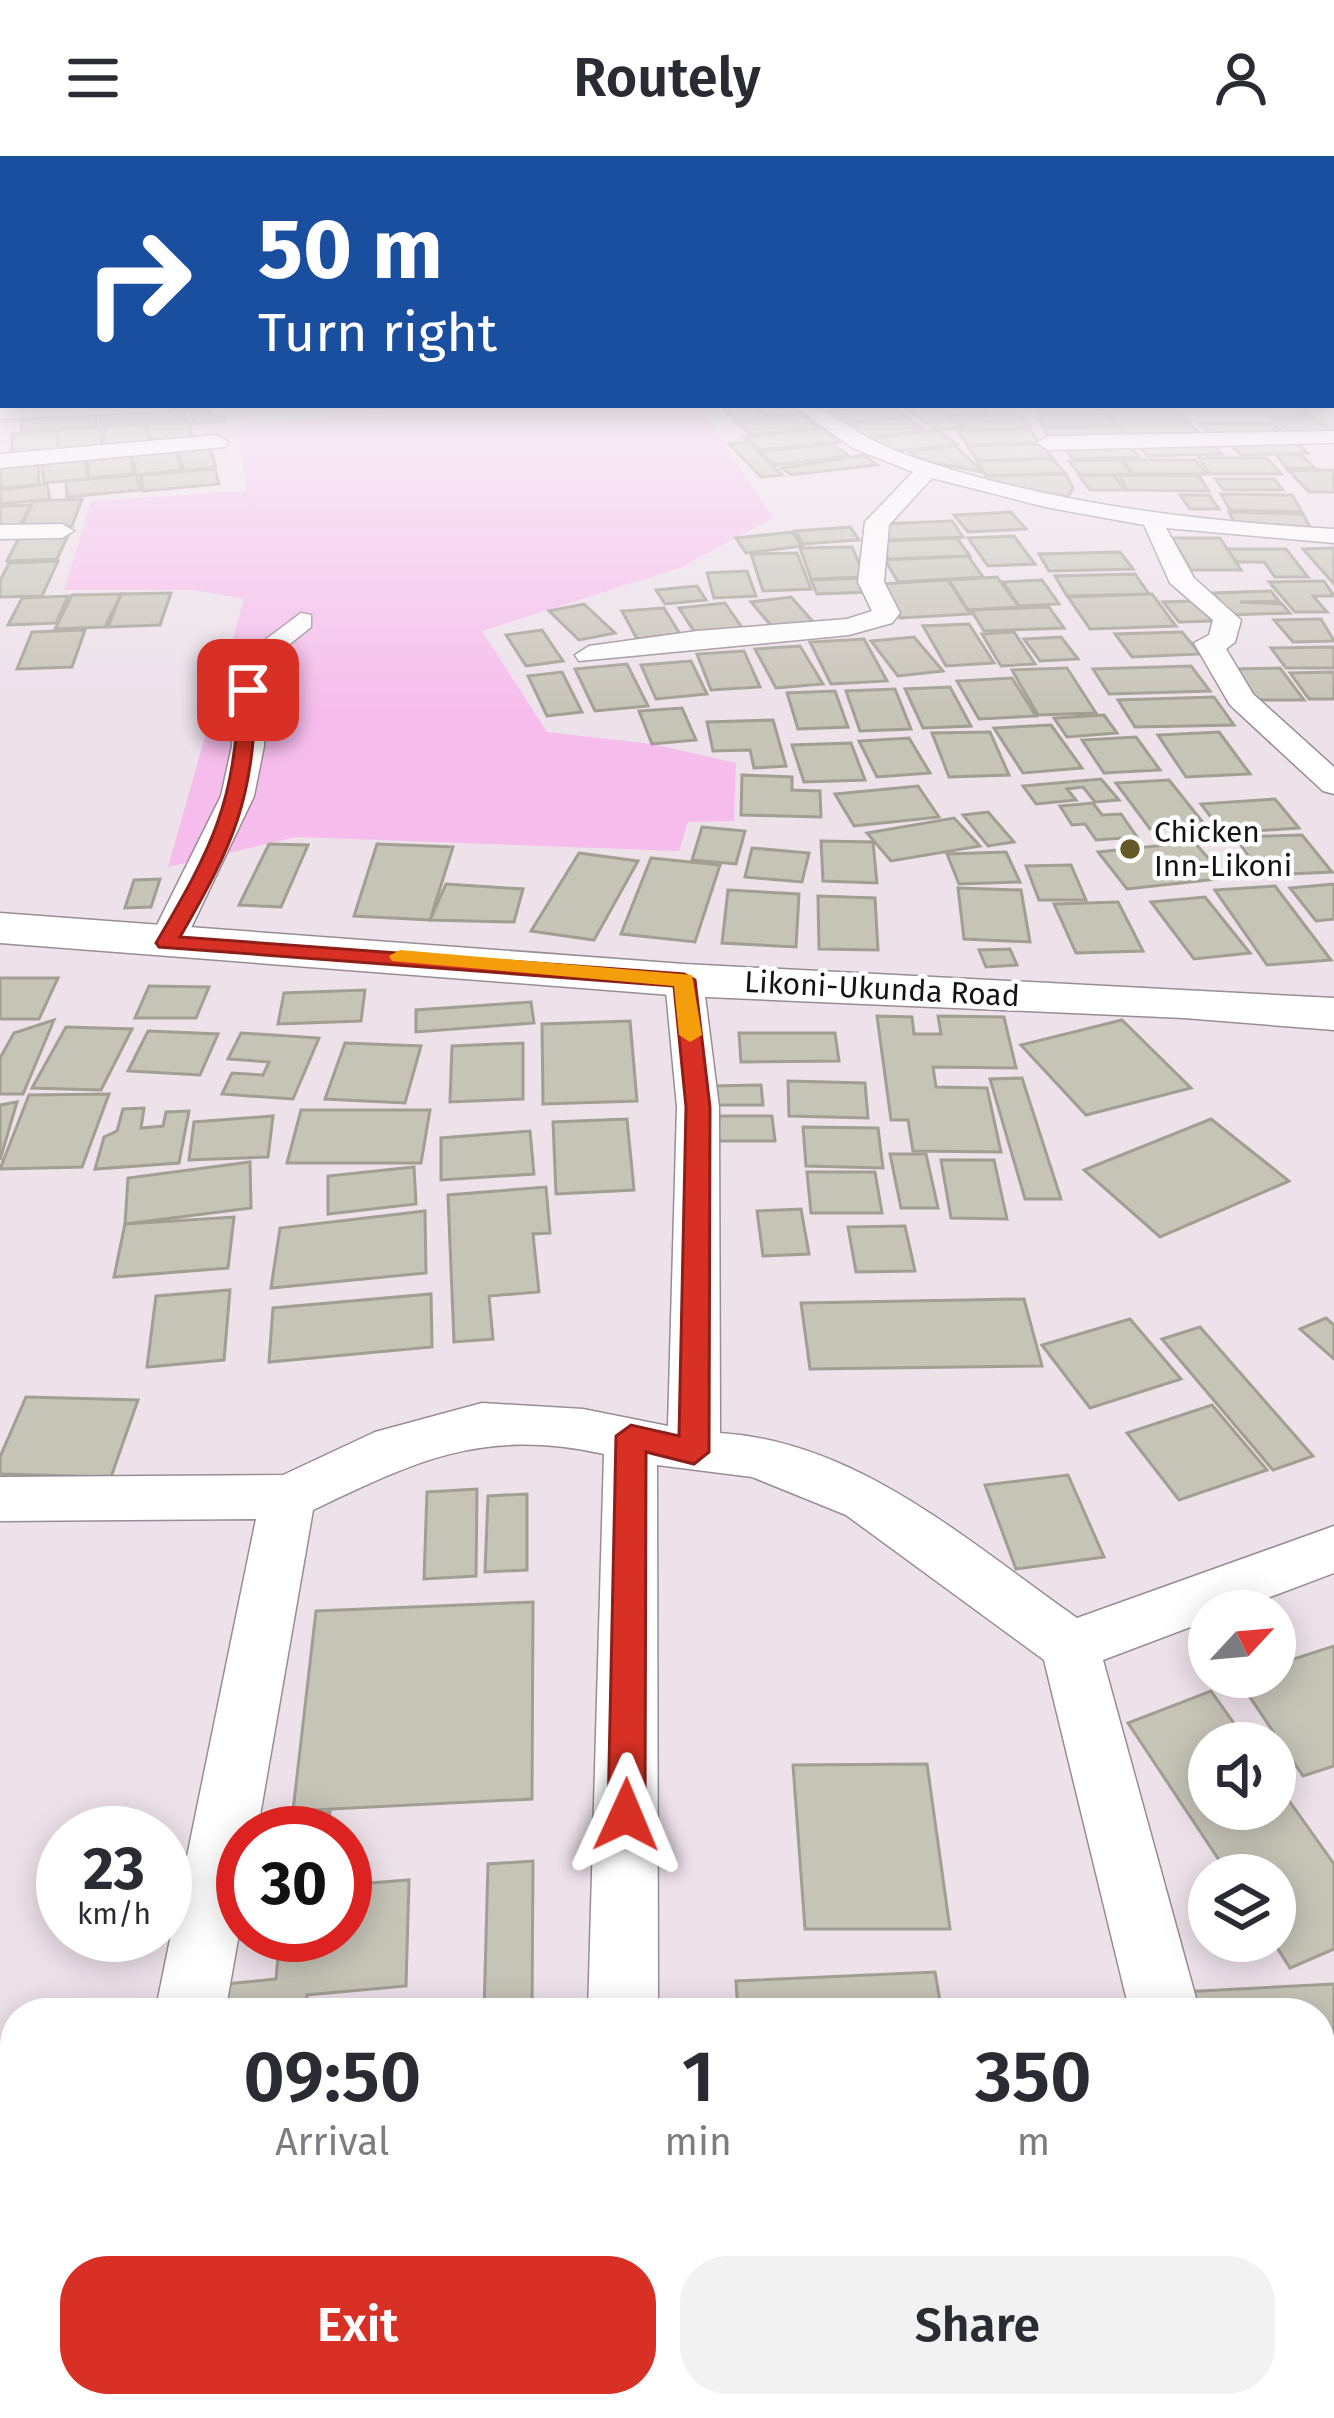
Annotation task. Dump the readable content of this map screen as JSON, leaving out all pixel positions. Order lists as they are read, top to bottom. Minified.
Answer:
{"streets":{"highway":["Likoni-Ukunda Road"]},"places":["Chicken Inn-Likoni"],"north":"top right","page":{"header":"Routely","turn":["50 m","Turn right"],"speed":"23 km/h","limit":"30","eta":["09:50","Arrival","1","min","350","m"],"buttons":["Exit","Share"]}}
